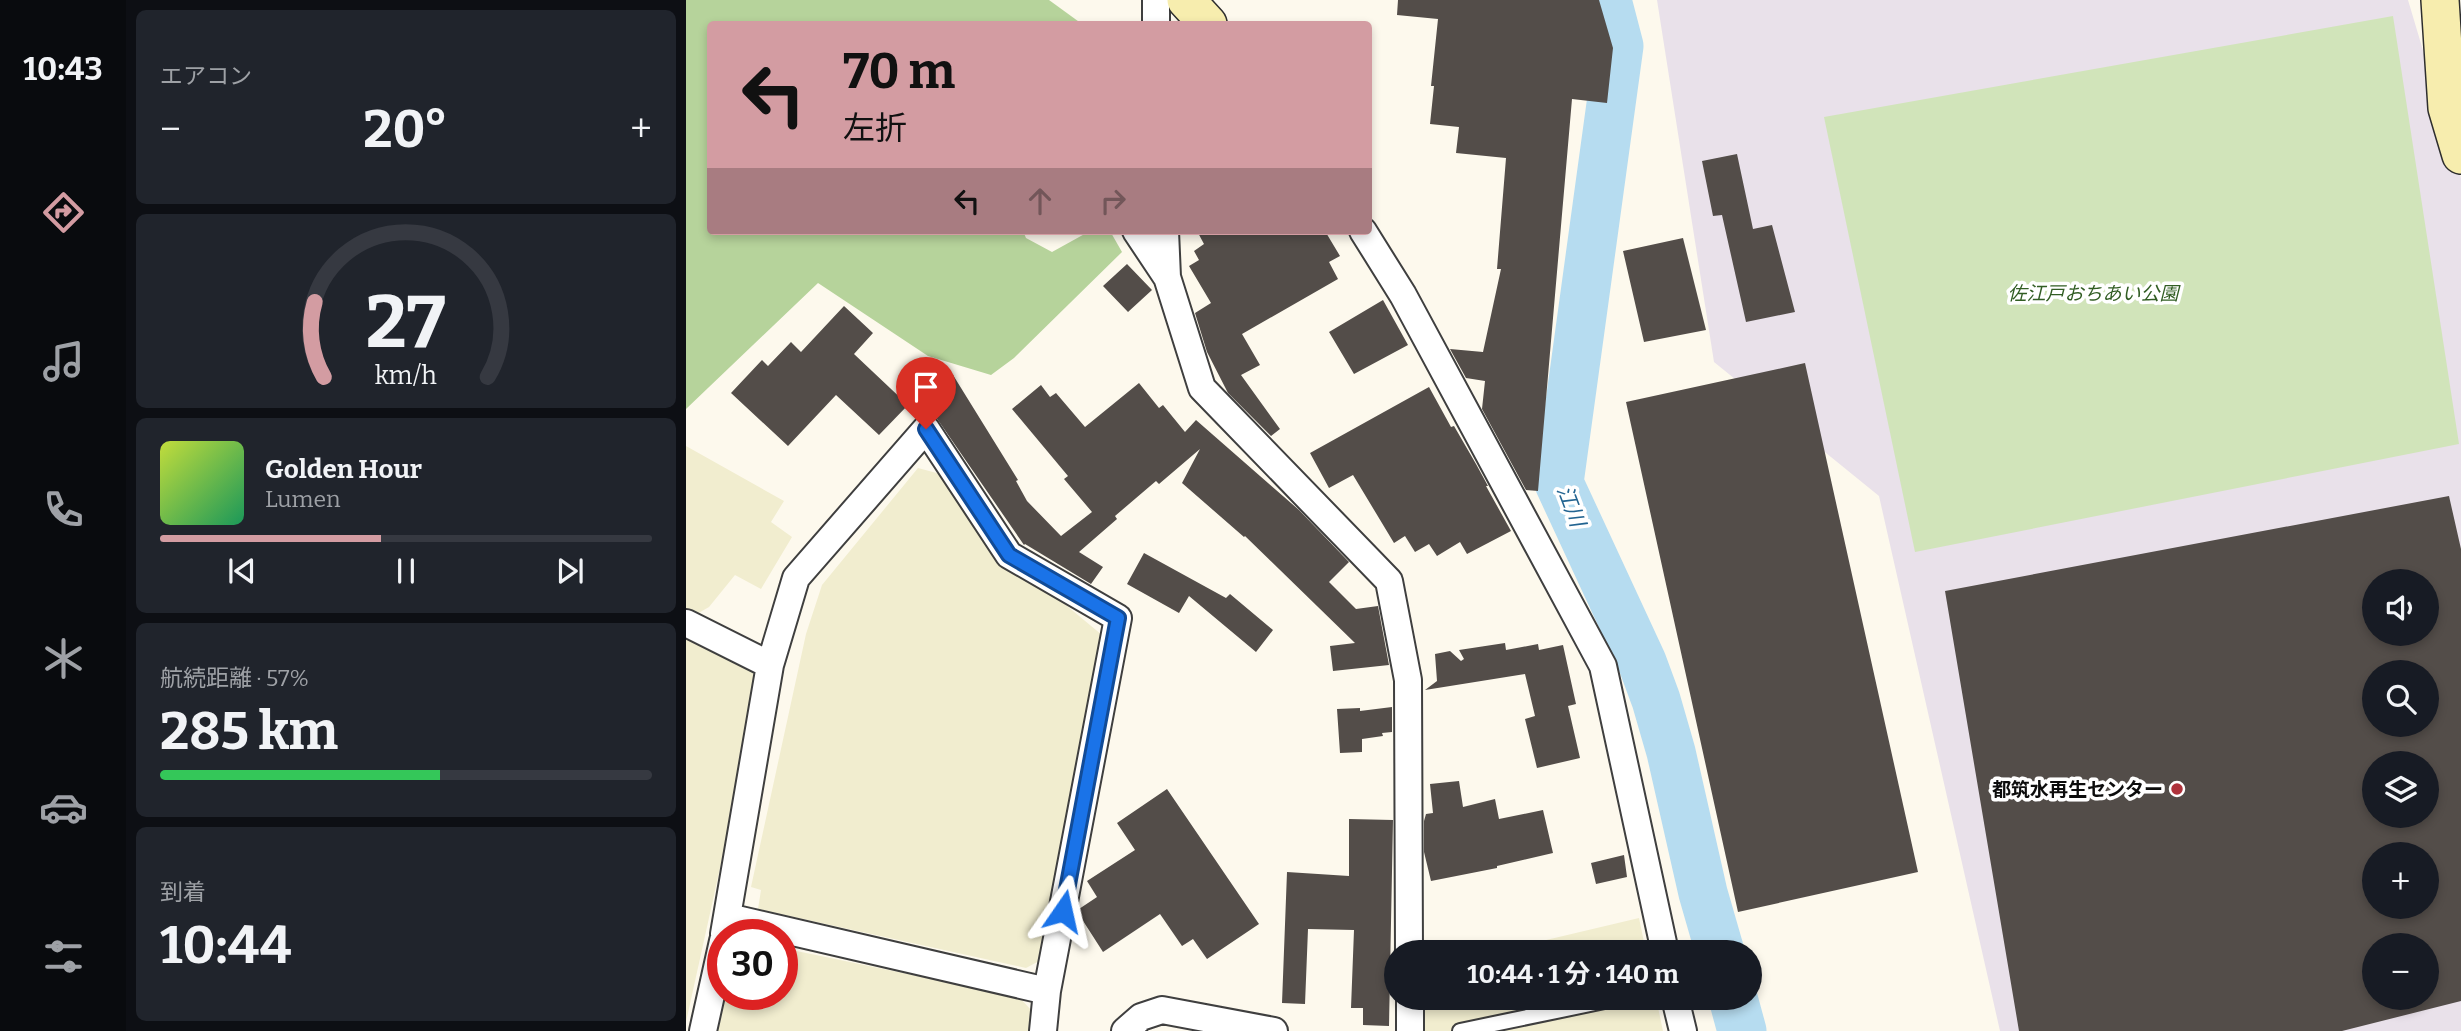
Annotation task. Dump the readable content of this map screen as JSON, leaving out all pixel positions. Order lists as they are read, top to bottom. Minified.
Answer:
{"water":["江川"],"parks":["佐江戸おちあい公園"],"places":["都筑水再生センター"],"page":{"tabs":"10:43","tile":["エアコン",["航続距離 · 57%","285 km"],["到着","10:44"]],"turn":["70 m","左折"],"heat":["−","20°","+"],"song":["Golden Hour","Lumen"],"map_buttons":["+","−"],"limit":"30","trip":"10:44 · 1 分 · 140 m","gauge":["27","km/h"]}}
